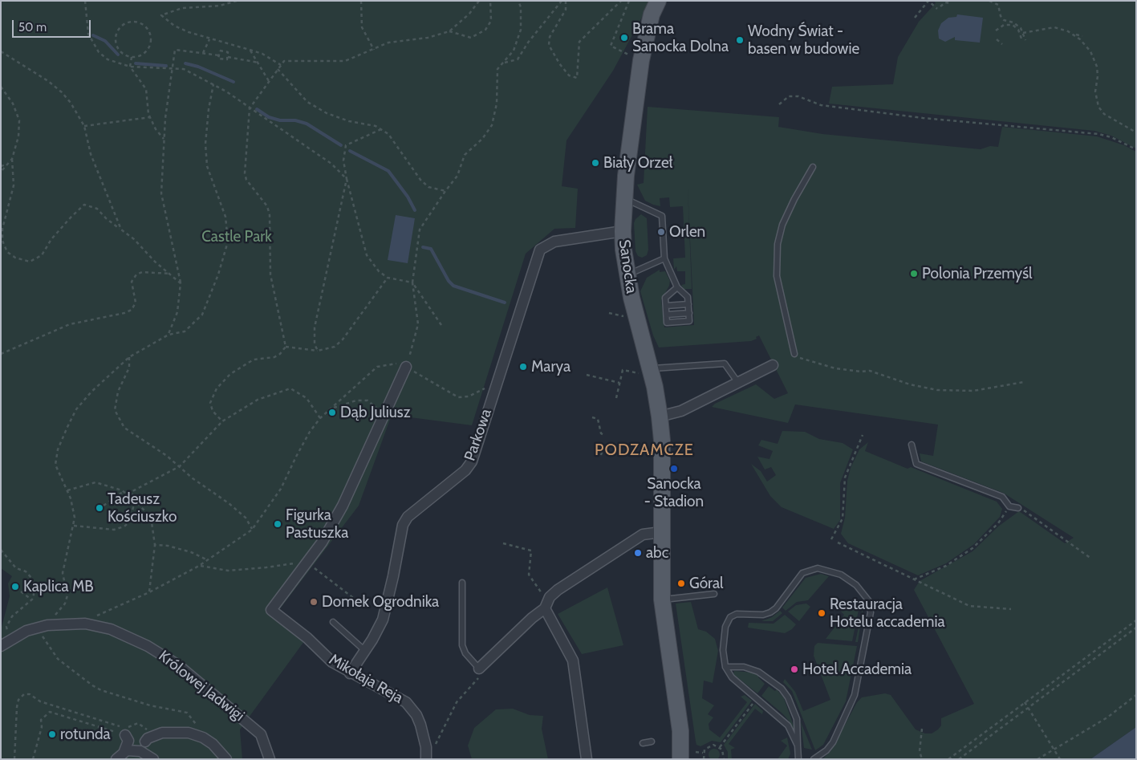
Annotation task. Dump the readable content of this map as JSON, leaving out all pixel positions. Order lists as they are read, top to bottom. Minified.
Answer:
{"streets":{"main road":["Sanocka"],"street":["Parkowa","Mikołaja Reja","Królowej Jadwigi"]},"crossings":[["Sanocka","Parkowa"],["Parkowa","Mikołaja Reja"]],"districts":["PODZAMCZE"],"parks":["Castle Park"],"places":["Brama Sanocka Dolna","Wodny Świat - basen w budowie","Biały Orzeł","Orlen","Polonia Przemyśl","Marya","Dąb Juliusz","Sanocka - Stadion","Tadeusz Kościuszko","Figurka Pastuszka","abc","Góral","Kaplica MB","Domek Ogrodnika","Restauracja Hotelu accademia","Hotel Accademia","rotunda"],"scale_bar":"50 m"}
